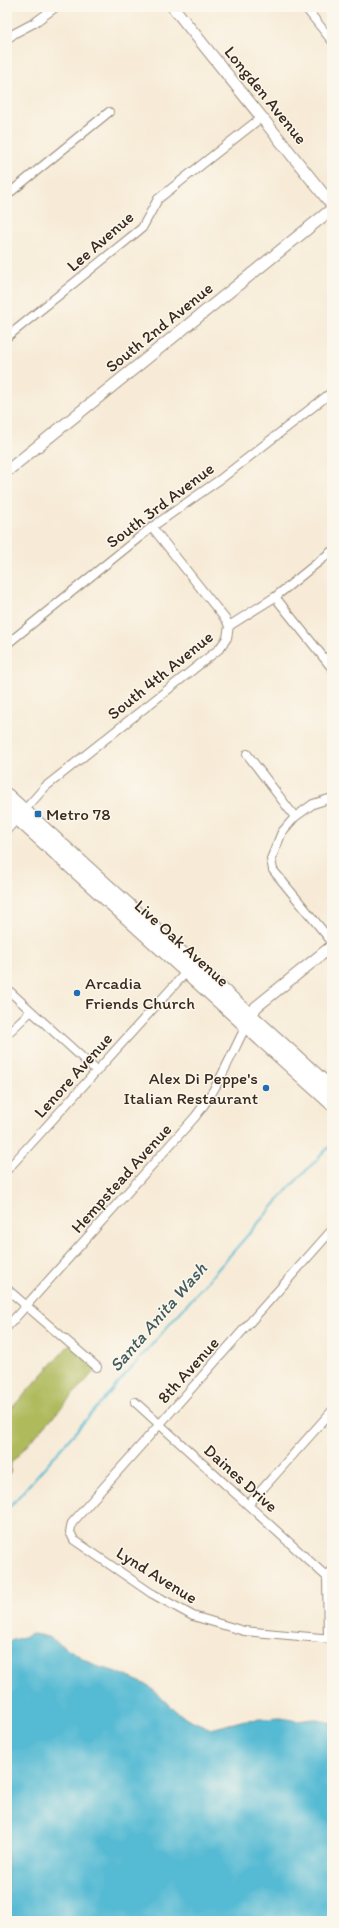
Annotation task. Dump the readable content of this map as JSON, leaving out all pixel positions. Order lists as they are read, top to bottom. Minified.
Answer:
{"streets":{"main road":["Live Oak Avenue"],"street":["Longden Avenue","Lee Avenue","South 2nd Avenue","South 3rd Avenue","South 4th Avenue","Lenore Avenue","Hempstead Avenue","8th Avenue","Daines Drive","Lynd Avenue"]},"crossings":[["Longden Avenue","Lee Avenue"],["South 4th Avenue","Live Oak Avenue"],["Live Oak Avenue","Lenore Avenue"],["Live Oak Avenue","Hempstead Avenue"],["8th Avenue","Daines Drive"],["8th Avenue","Lynd Avenue"]],"water":["Santa Anita Wash"],"places":{"transit":["Metro 78"],"other":["Arcadia Friends Church","Alex Di Peppe's Italian Restaurant"]}}
